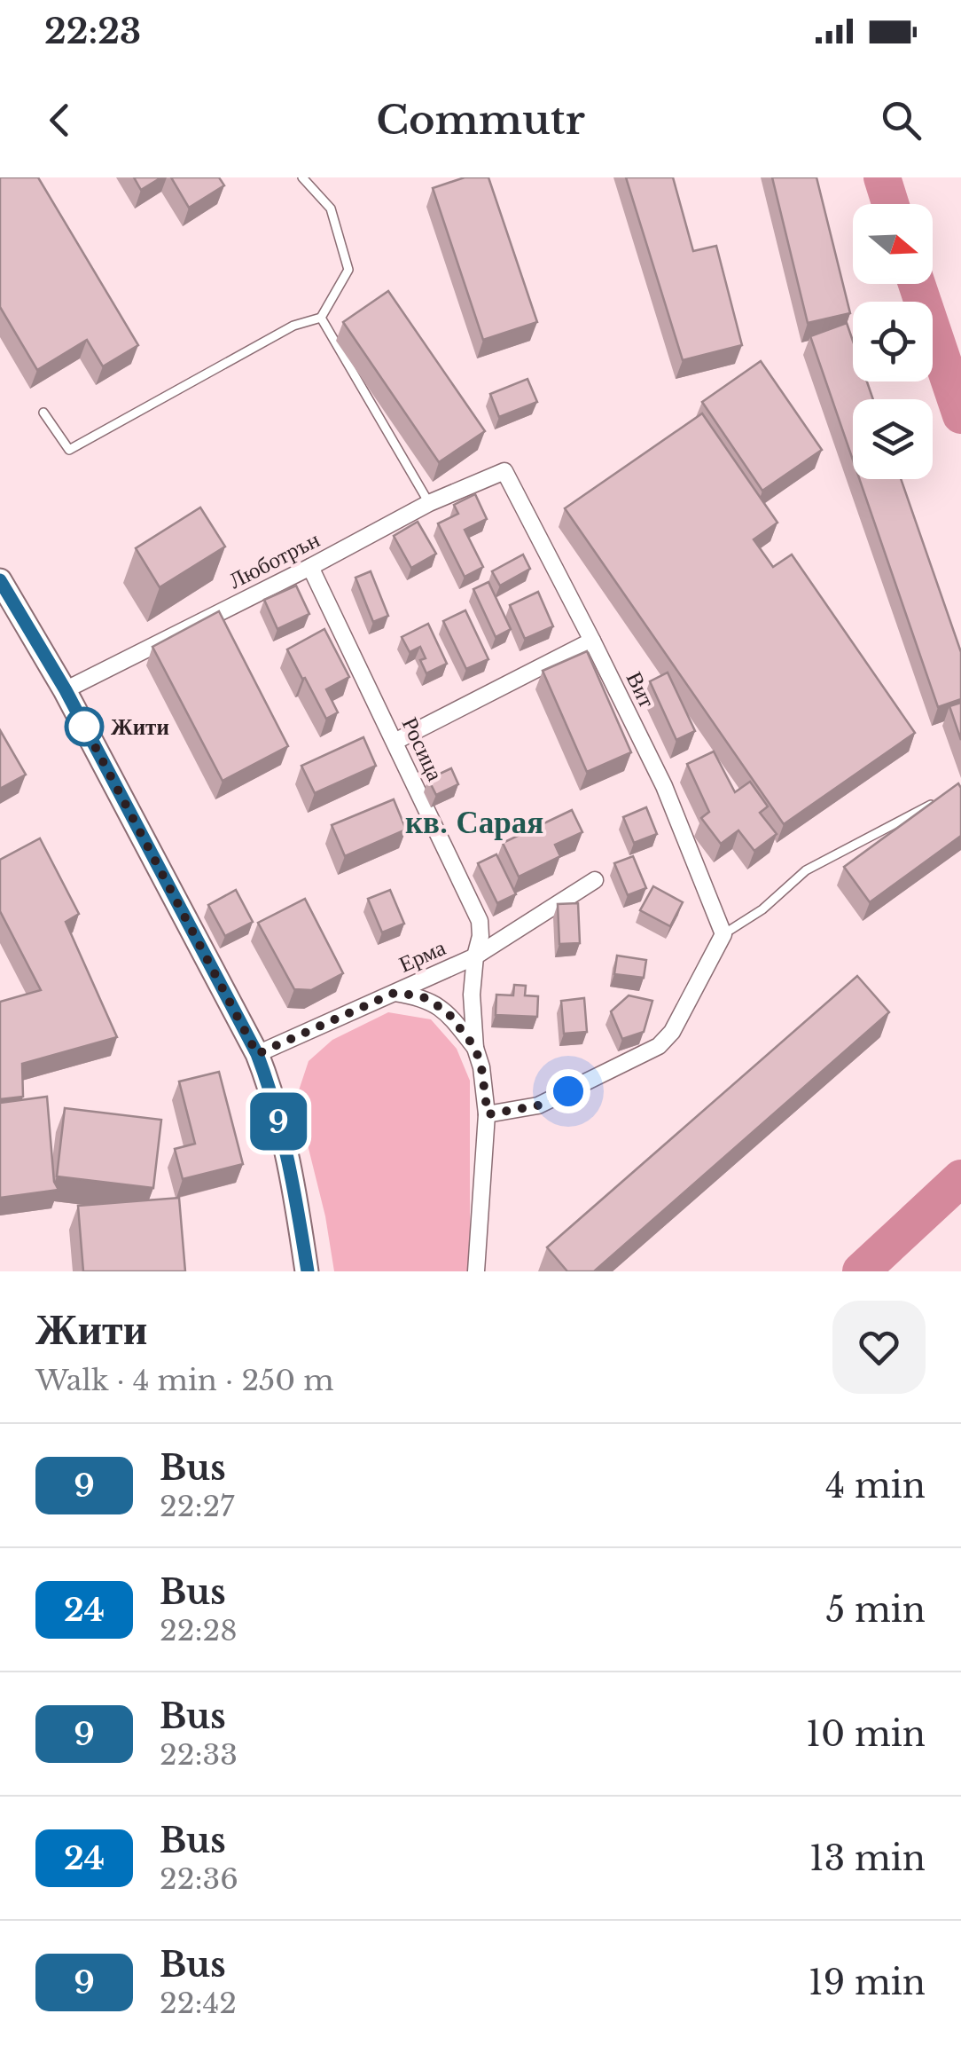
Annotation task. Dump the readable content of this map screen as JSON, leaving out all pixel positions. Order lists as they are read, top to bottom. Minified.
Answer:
{"streets":{"street":["Люботрън","Вит","Росица","Ерма"]},"crossings":[["Люботрън","Вит"],["Люботрън","Росица"],["Росица","Ерма"]],"districts":["кв. Сарая"],"places":["Жити"],"lines":["bus line 9"],"north":"right","page":{"status":"22:23","header":"Commutr","on_map":"9","heading":["Жити","Walk · 4 min · 250 m"],"list":[{"mark":"9","name":"Bus","note":"22:27","value":"4 min"},{"mark":"24","name":"Bus","note":"22:28","value":"5 min"},{"mark":"9","name":"Bus","note":"22:33","value":"10 min"},{"mark":"24","name":"Bus","note":"22:36","value":"13 min"},{"mark":"9","name":"Bus","note":"22:42","value":"19 min"}]}}
